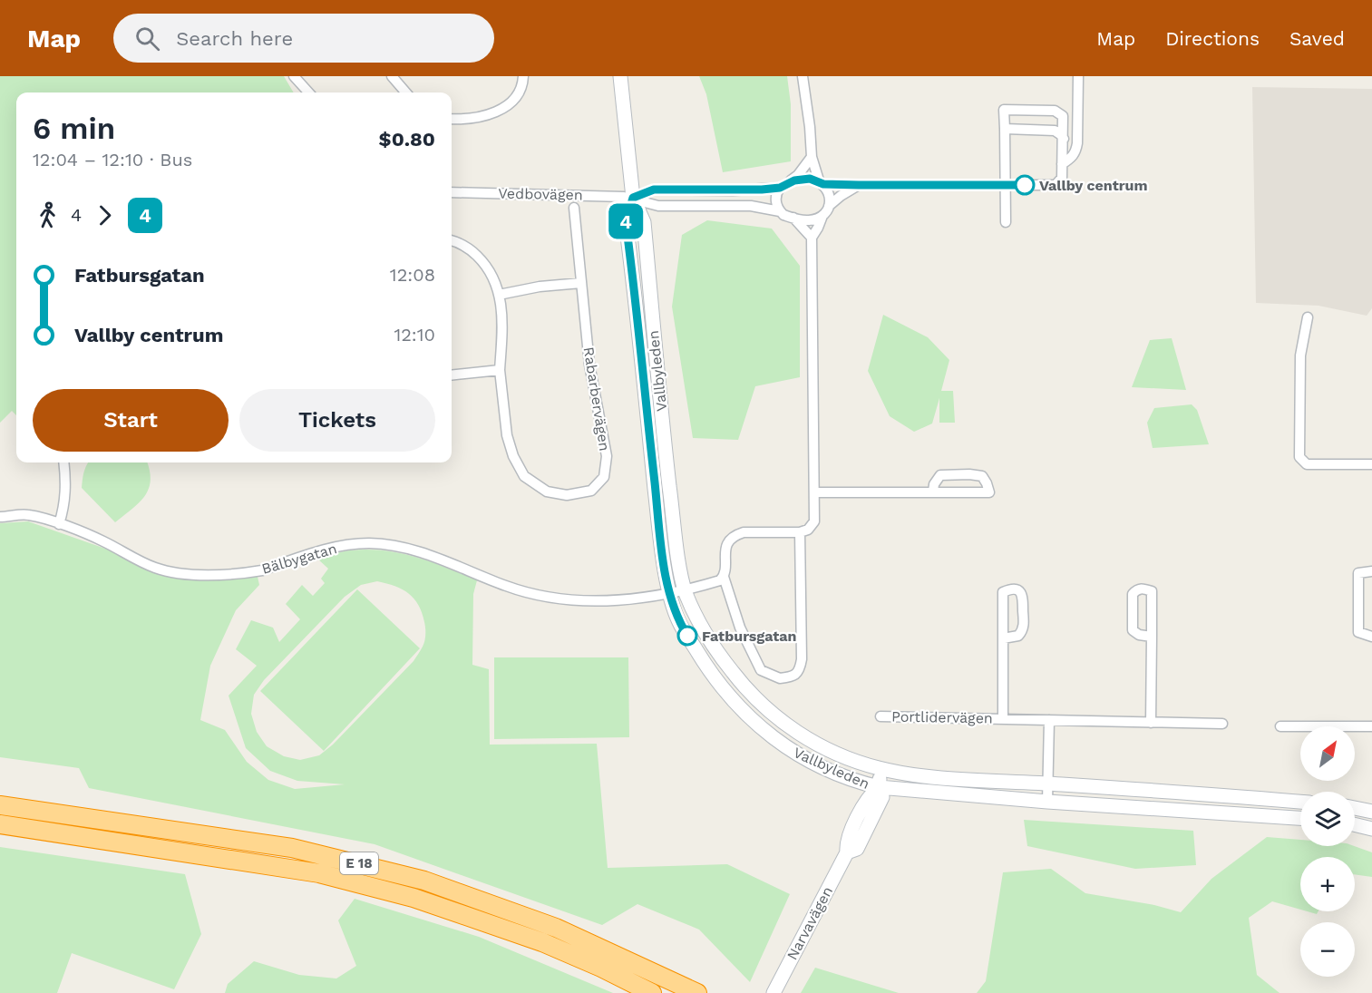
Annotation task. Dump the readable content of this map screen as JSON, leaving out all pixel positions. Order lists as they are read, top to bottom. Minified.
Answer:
{"streets":{"highway":["E 18"],"main road":["Vallbyleden","Narvavägen"],"street":["Vedbovägen","Rabarbervägen","Bälbygatan","Portlidervägen"]},"crossings":[["Vedbovägen","Vallbyleden"],["Vallbyleden","Bälbygatan"],["Vallbyleden","Narvavägen"]],"places":["Vallby centrum","Fatbursgatan"],"lines":["bus line 4"],"north":"top right","page":{"header":"Map","search":"Search here","nav":["Map","Directions","Saved"],"on_map":"4","heading":["6 min","12:04 – 12:10 · Bus","$0.80"],"legs":["4","4"],"list":[{"name":"Fatbursgatan","value":"12:08"},{"name":"Vallby centrum","value":"12:10"}],"buttons":["Start","Tickets"],"map_buttons":["+","−"]}}
